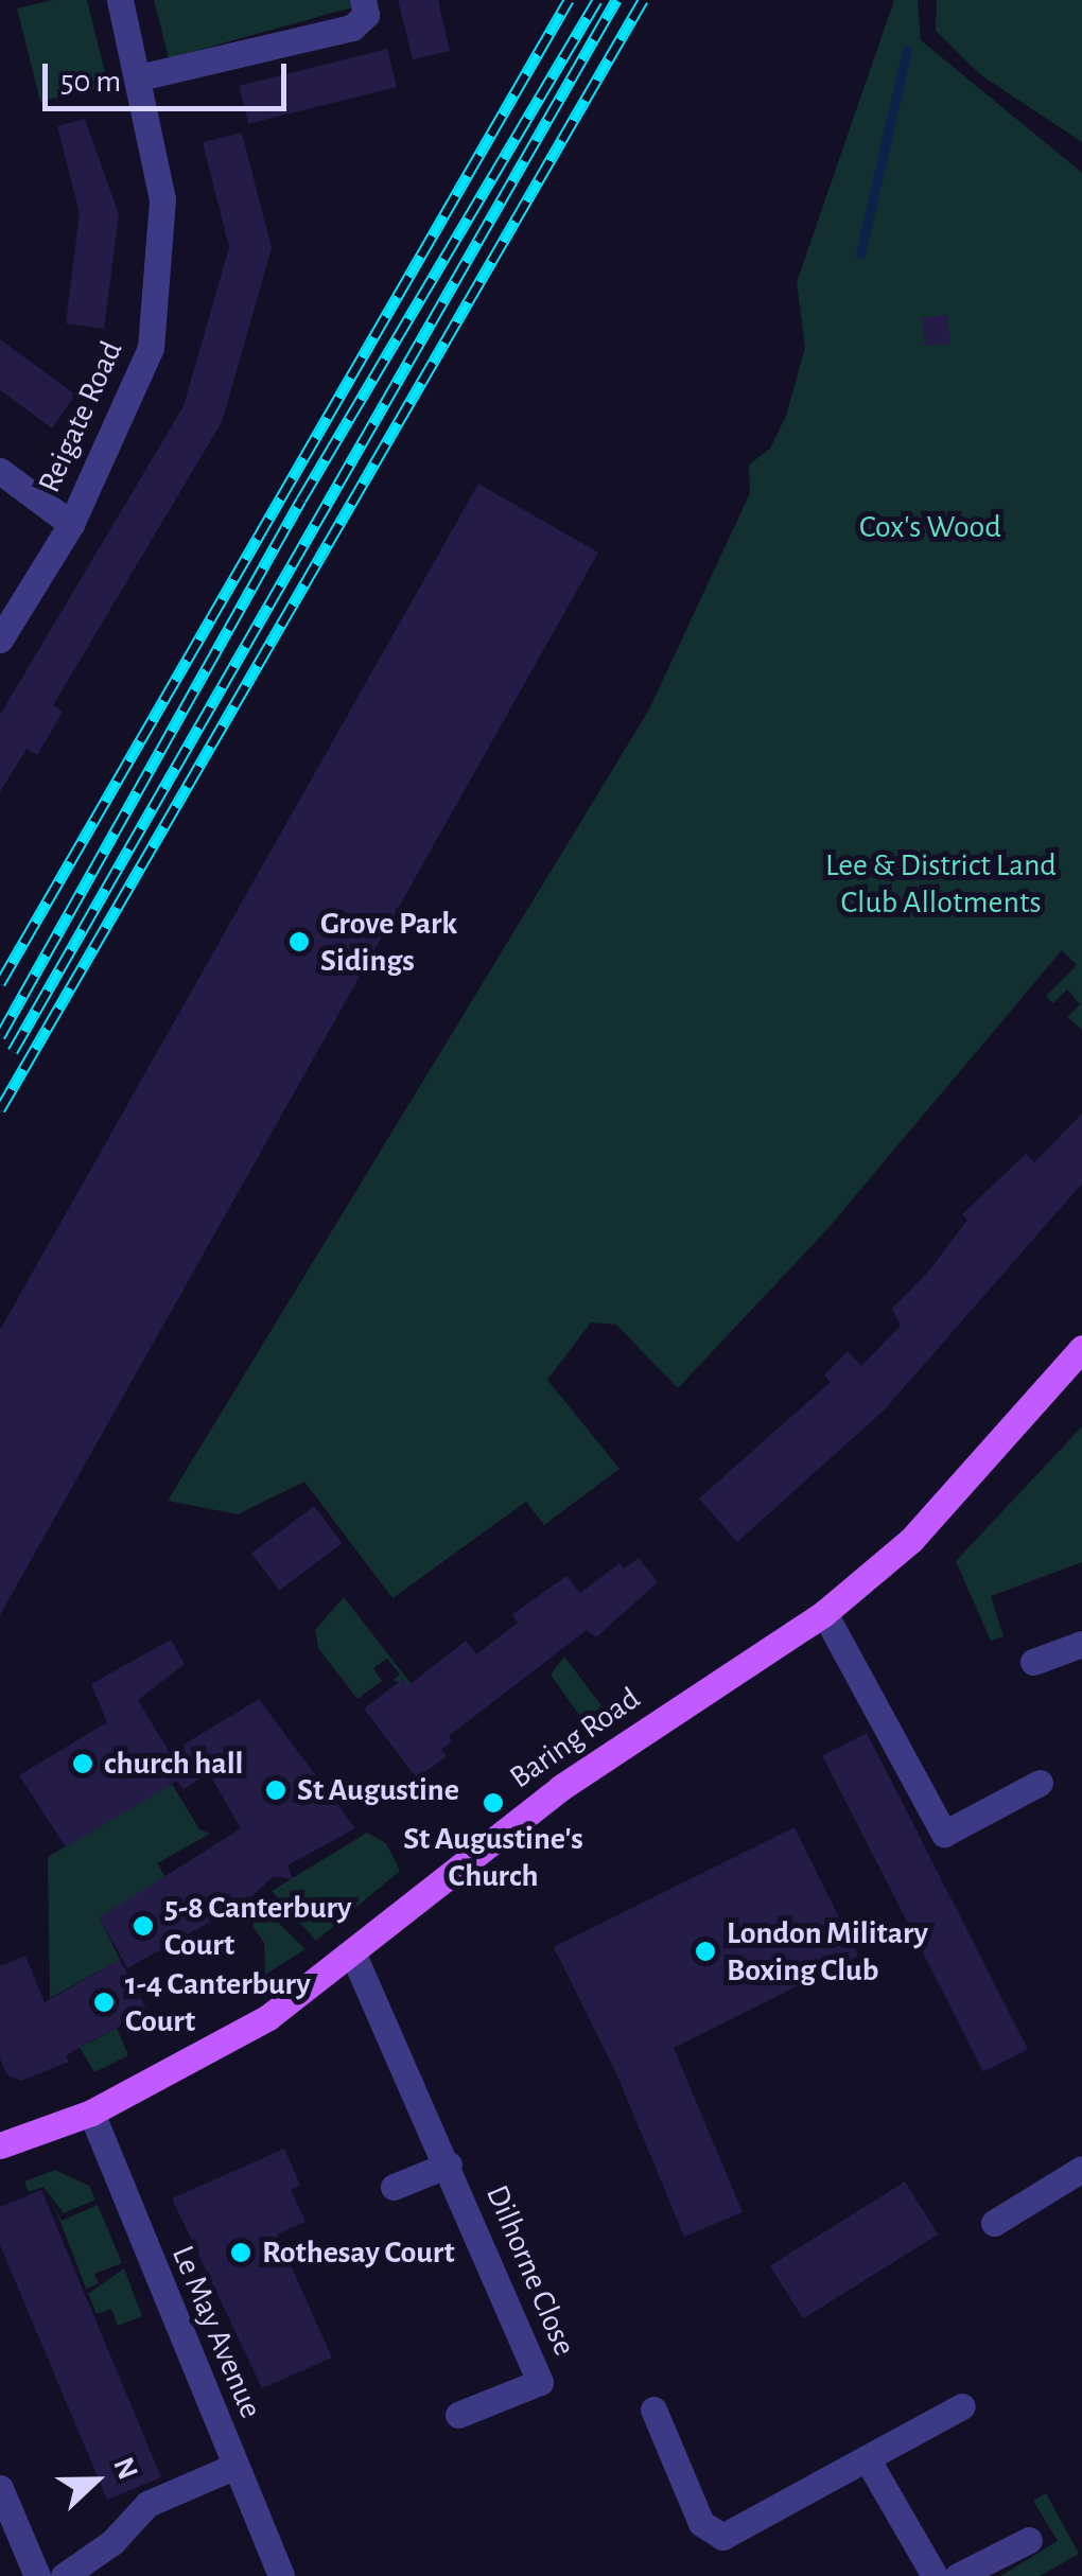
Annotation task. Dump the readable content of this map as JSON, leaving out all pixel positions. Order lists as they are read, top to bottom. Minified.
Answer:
{"streets":{"main road":["Baring Road"],"street":["Reigate Road","Dilhorne Close","Le May Avenue"]},"crossings":[["Baring Road","Dilhorne Close"],["Baring Road","Le May Avenue"]],"parks":["Cox's Wood","Lee & District Land Club Allotments"],"places":["Grove Park Sidings","church hall","St Augustine","St Augustine's Church","5-8 Canterbury Court","London Military Boxing Club","1-4 Canterbury Court","Rothesay Court"],"scale_bar":"50 m","north":"right"}
